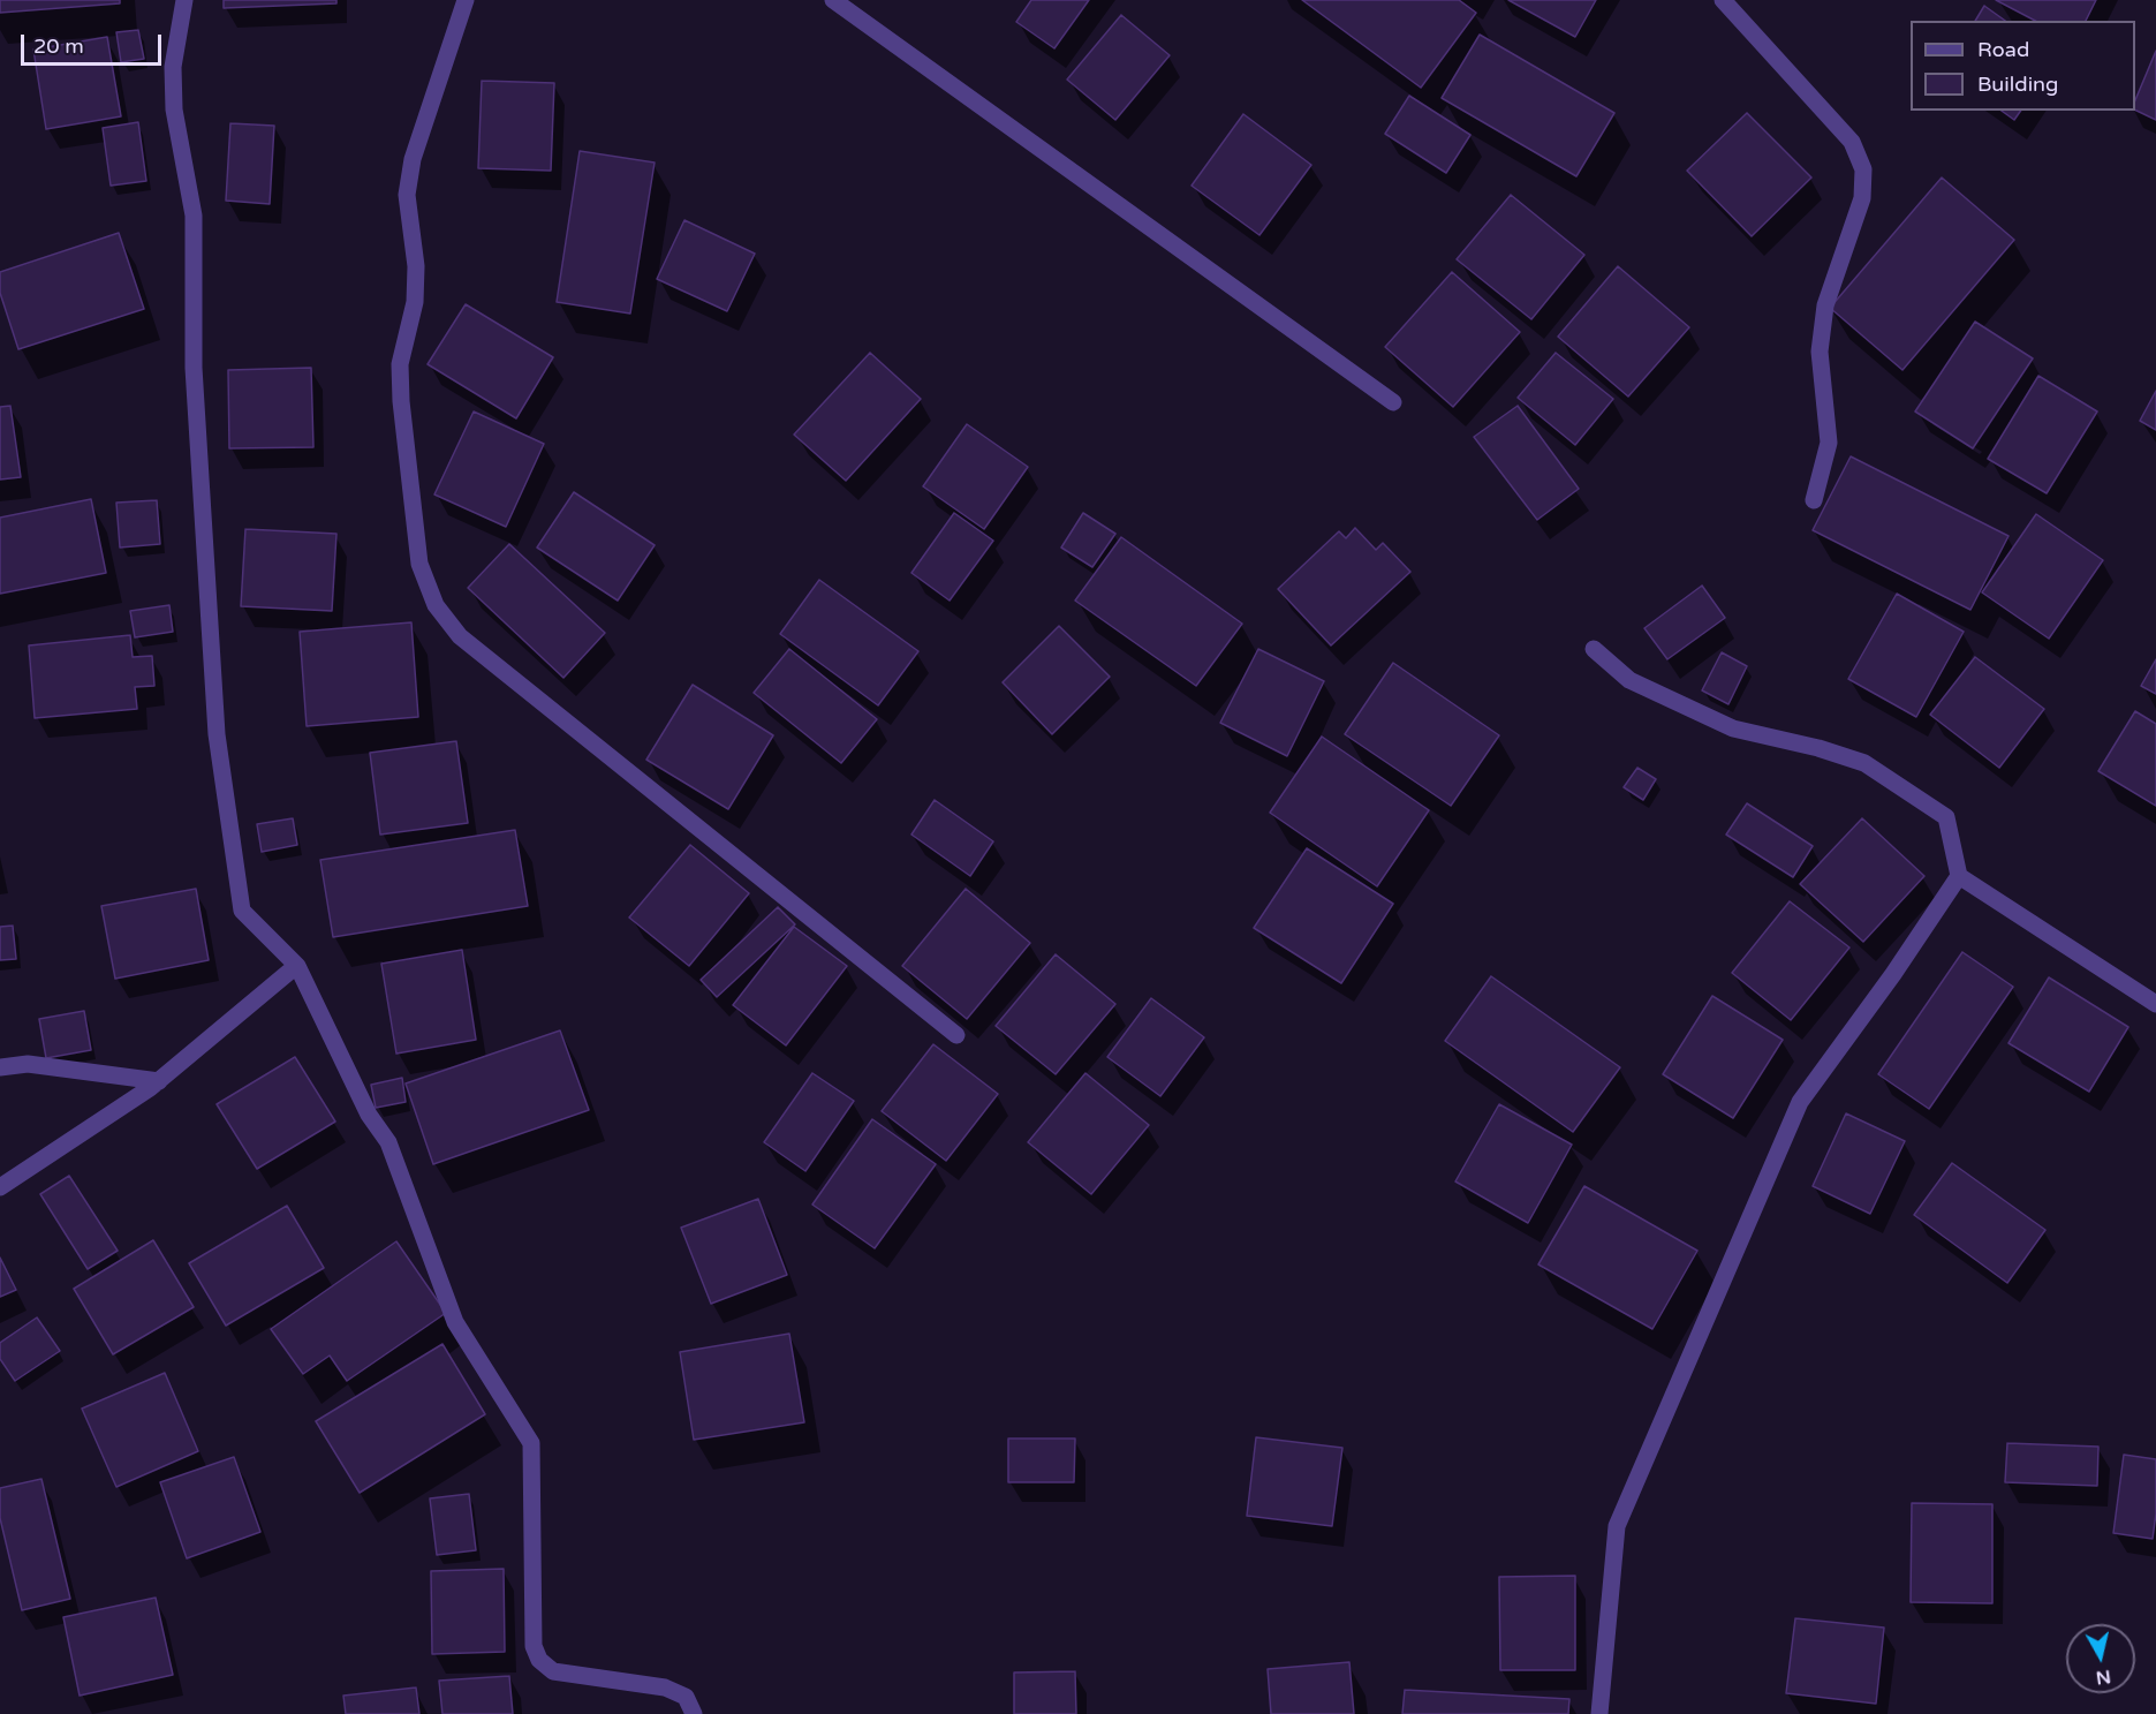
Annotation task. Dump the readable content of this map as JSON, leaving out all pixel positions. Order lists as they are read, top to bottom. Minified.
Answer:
{"legend":["Road","Building"],"scale_bar":"20 m","north":"bottom"}
